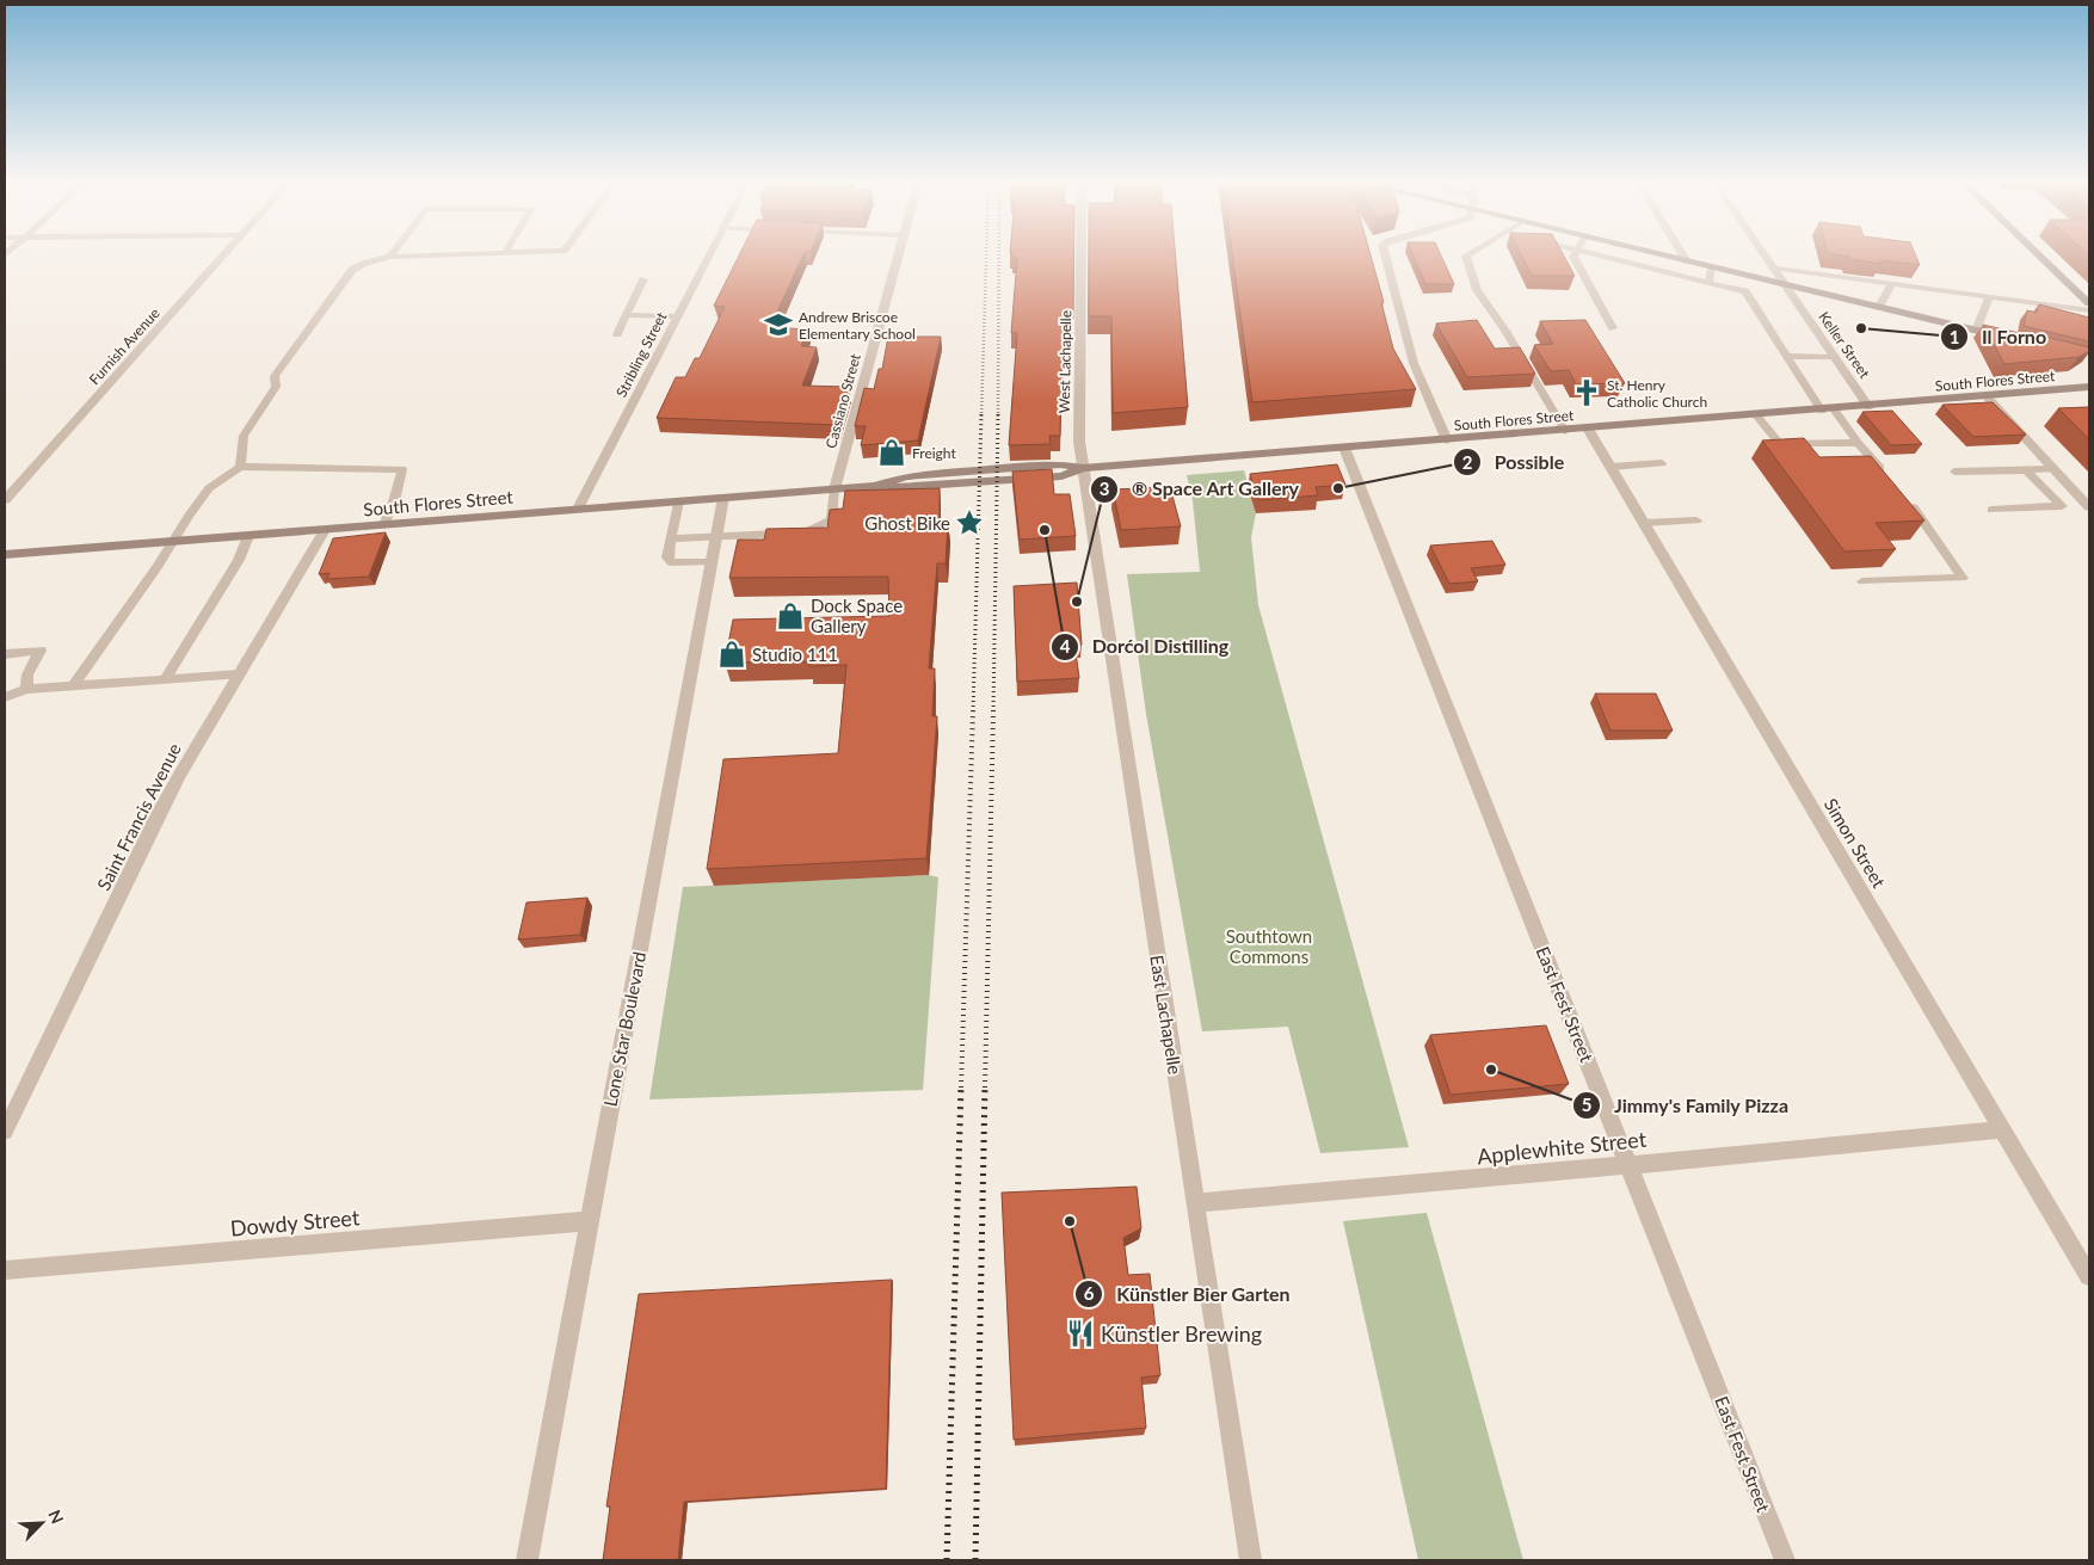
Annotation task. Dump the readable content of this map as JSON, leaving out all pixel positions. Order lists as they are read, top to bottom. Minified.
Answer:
{"streets":{"main road":["South Flores Street"],"street":["Keller Street","Furnish Avenue","Stribling Street","West Lachapelle","Cassiano Street","Saint Francis Avenue","Simon Street","East Fest Street","East Lachapelle","Lone Star Boulevard","Applewhite Street","Dowdy Street"]},"crossings":[["Keller Street","South Flores Street"],["Stribling Street","South Flores Street"],["West Lachapelle","South Flores Street"],["West Lachapelle","East Lachapelle"],["South Flores Street","Cassiano Street"],["South Flores Street","Saint Francis Avenue"],["South Flores Street","Simon Street"],["South Flores Street","East Fest Street"],["South Flores Street","East Lachapelle"],["South Flores Street","Lone Star Boulevard"],["Simon Street","Applewhite Street"],["East Fest Street","Applewhite Street"],["East Lachapelle","Applewhite Street"],["Lone Star Boulevard","Dowdy Street"]],"parks":["Southtown Commons"],"places":{"school or university":["Andrew Briscoe Elementary School"],"other":["Il Forno","Possible","Dorćol Distilling","® Space Art Gallery","Jimmy's Family Pizza","Künstler Bier Garten"],"church":["St. Henry Catholic Church"],"shop":["Freight","Dock Space Gallery","Studio 111"],"place":["Ghost Bike"],"restaurant":["Künstler Brewing"]},"north":"top right"}
